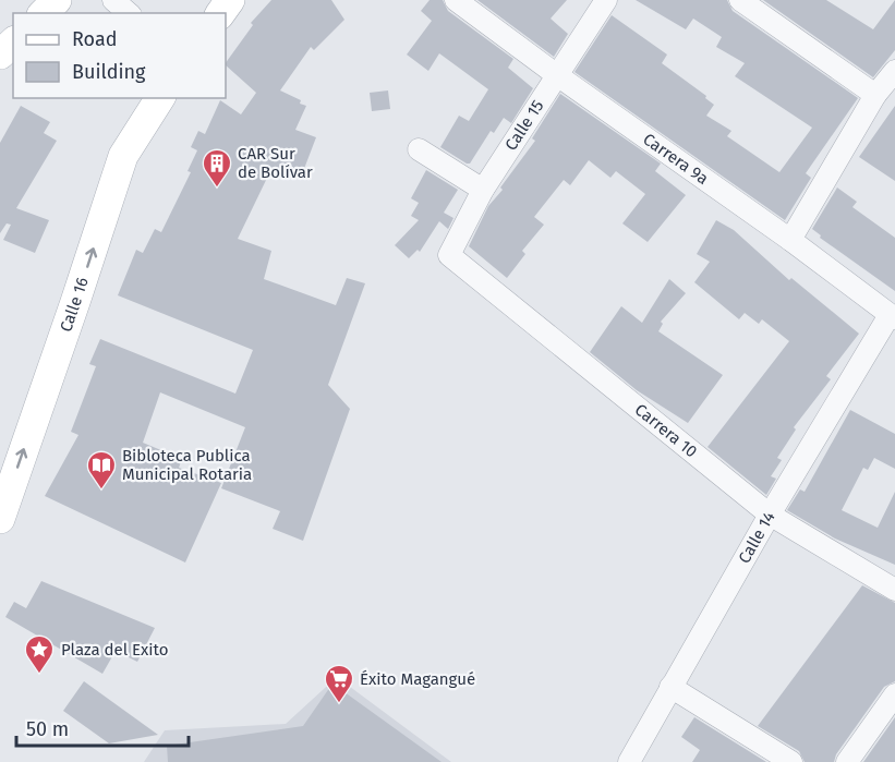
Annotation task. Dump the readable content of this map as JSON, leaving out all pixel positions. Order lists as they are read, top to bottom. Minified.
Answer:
{"streets":{"main road":["Calle 16"],"street":["Calle 15","Carrera 9a","Carrera 10","Calle 14"]},"crossings":[["Calle 15","Carrera 9a"],["Calle 15","Carrera 10"],["Carrera 9a","Calle 14"],["Carrera 10","Calle 14"]],"one_way":["Calle 16"],"places":{"building":["CAR Sur de Bolívar"],"library":["Bibloteca Publica Municipal Rotaria"],"place":["Plaza del Exito"],"supermarket":["Éxito Magangué"]},"legend":["Road","Building"],"scale_bar":"50 m"}
